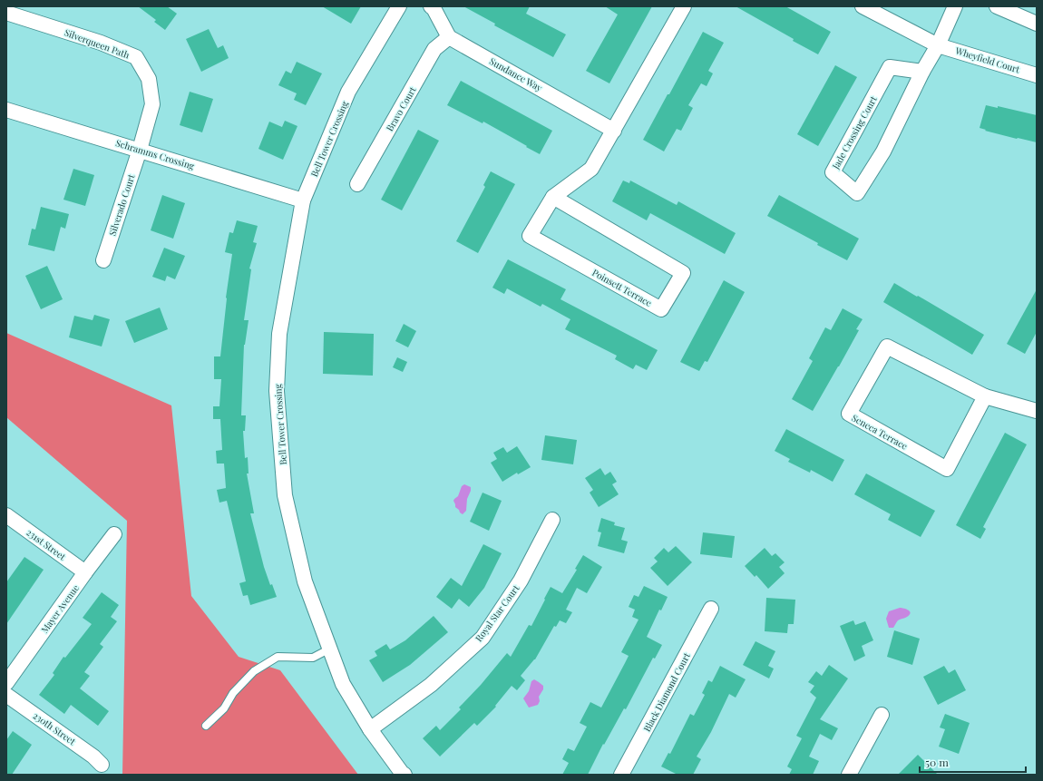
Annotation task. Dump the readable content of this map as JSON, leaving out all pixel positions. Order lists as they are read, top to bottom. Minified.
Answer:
{"streets":{"street":["Silverqueen Path","Wheyfield Court","Sundance Way","Bravo Court","Jade Crossing Court","Bell Tower Crossing","Schramms Crossing","Silverado Court","Poinsett Terrace","Seneca Terrace","231st Street","Mayer Avenue","Royal Star Court","Black Diamond Court","230th Street"]},"crossings":[["Silverqueen Path","Schramms Crossing"],["Silverqueen Path","Silverado Court"],["Wheyfield Court","Jade Crossing Court"],["Sundance Way","Bravo Court"],["Sundance Way","Poinsett Terrace"],["Bell Tower Crossing","Schramms Crossing"],["Bell Tower Crossing","Royal Star Court"],["Schramms Crossing","Silverado Court"],["231st Street","Mayer Avenue"]],"scale_bar":"50 m"}
